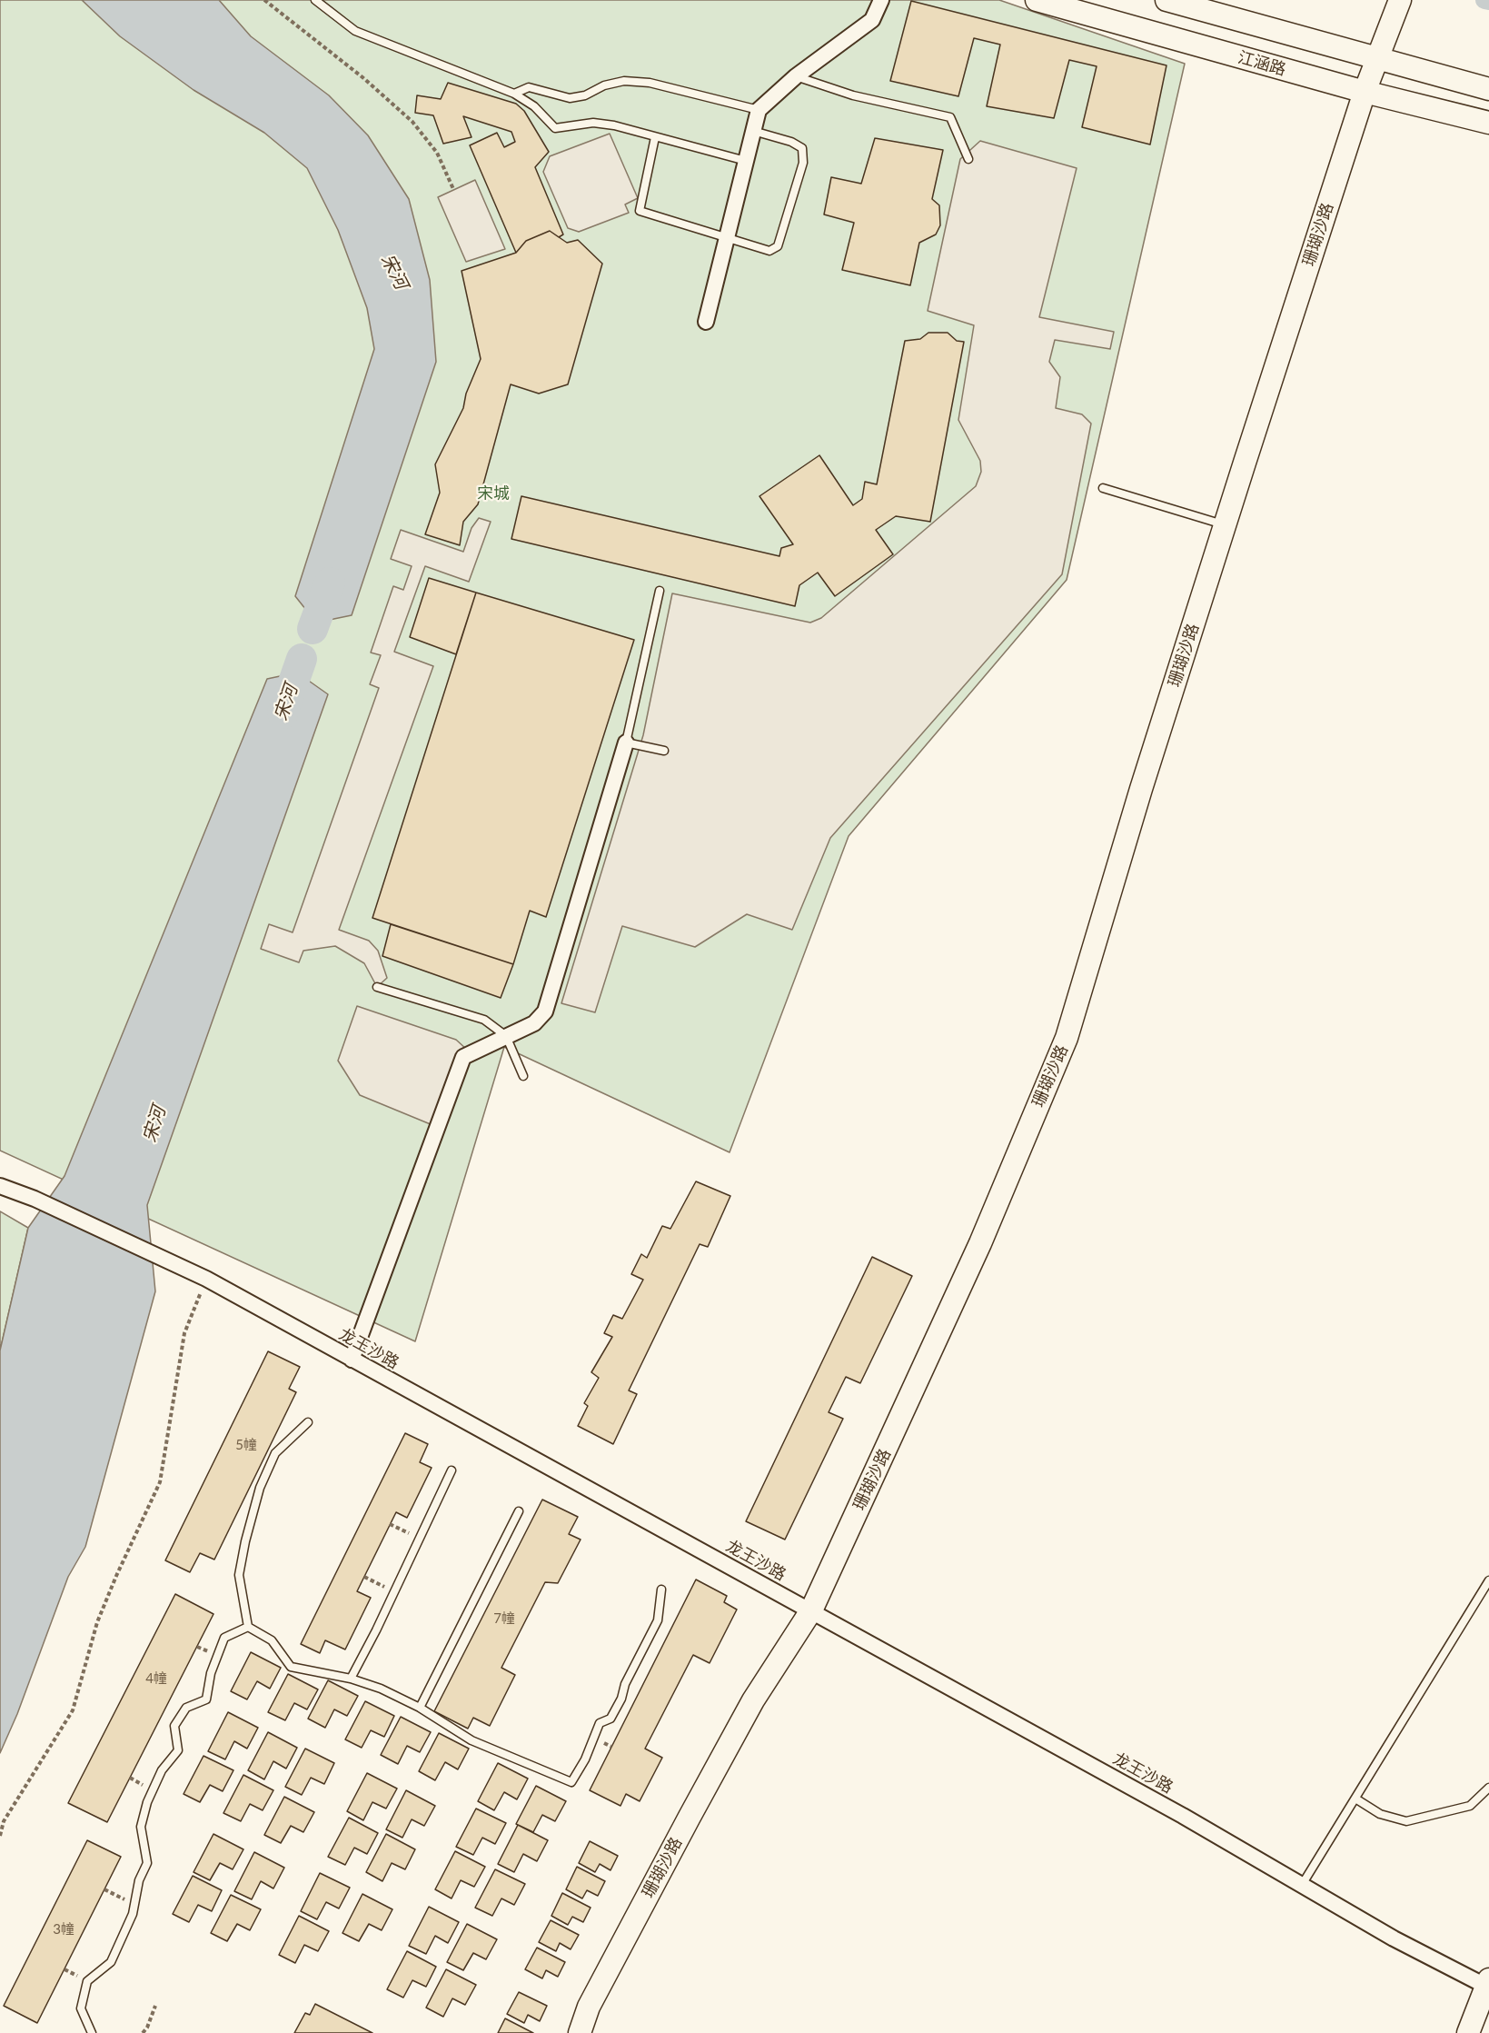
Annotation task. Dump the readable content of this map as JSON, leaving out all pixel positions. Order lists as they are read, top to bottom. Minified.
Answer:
{"streets":{"street":["江涵路","珊瑚沙路","龙王沙路"]},"crossings":[["江涵路","珊瑚沙路"],["珊瑚沙路","龙王沙路"]],"water":["宋河"],"parks":["宋城"],"house_numbers":["5幢","7幢","4幢","3幢"]}
